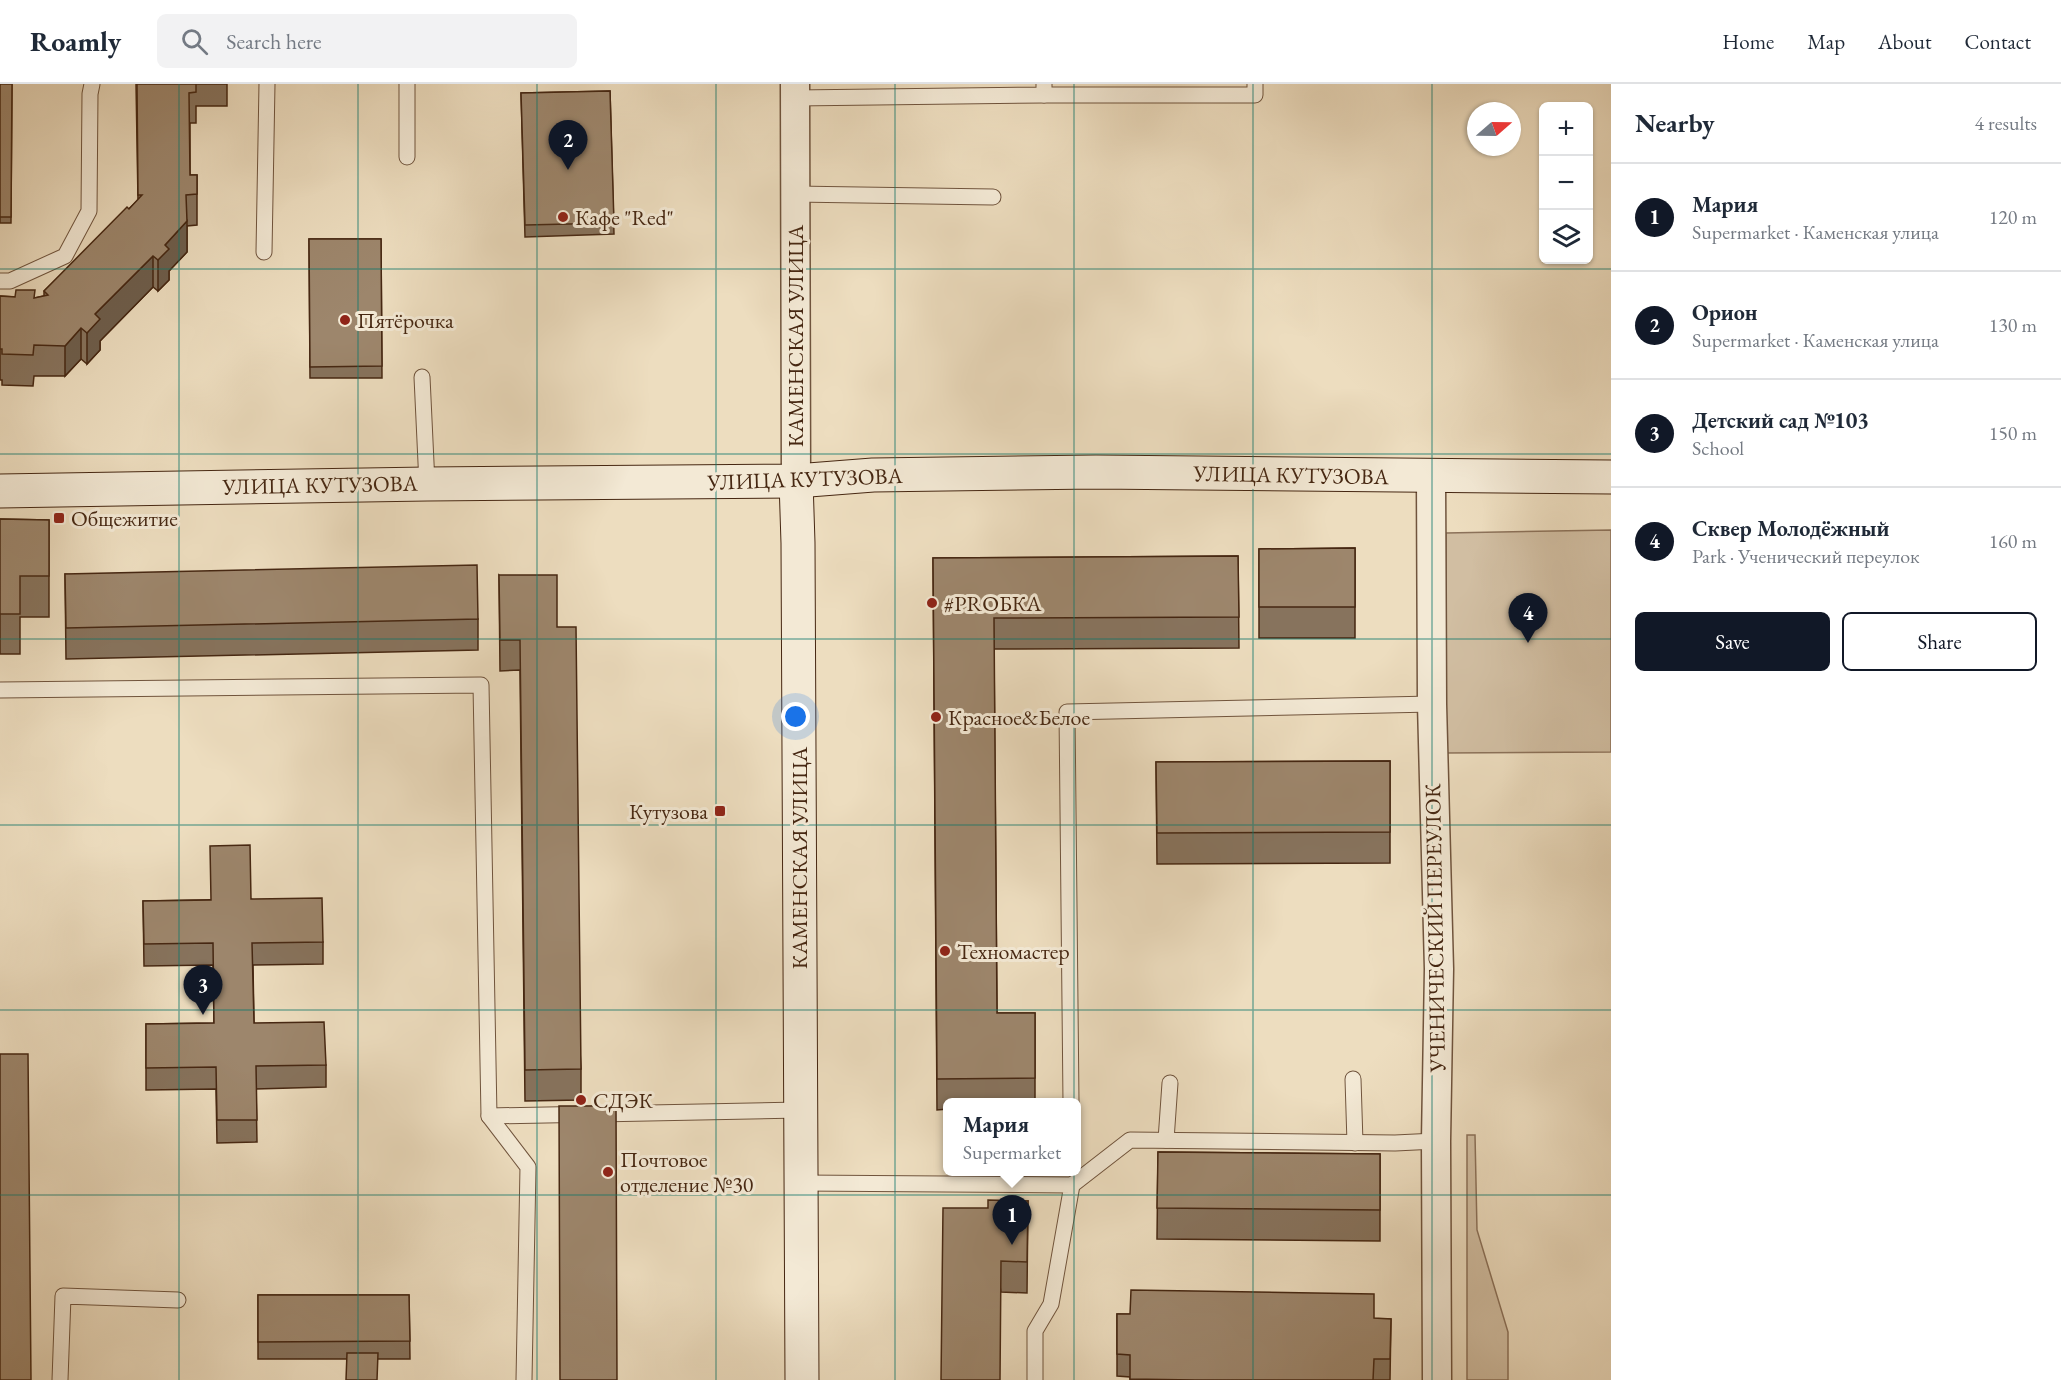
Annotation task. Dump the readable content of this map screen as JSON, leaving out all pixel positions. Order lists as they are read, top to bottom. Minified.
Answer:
{"streets":{"street":["КАМЕНСКАЯ УЛИЦА","УЛИЦА КУТУЗОВА","УЧЕНИЧЕСКИЙ ПЕРЕУЛОК"]},"crossings":[["КАМЕНСКАЯ УЛИЦА","УЛИЦА КУТУЗОВА"],["УЛИЦА КУТУЗОВА","УЧЕНИЧЕСКИЙ ПЕРЕУЛОК"]],"places":{"other":["Кафе \"Red\"","Пятёрочка","#PROБКА","Красное&Белое","Техномастер","СДЭК","Почтовое отделение №30"],"transit":["Общежитие","Кутузова"]},"north":"right","page":{"header":"Roamly","search":"Search here","nav":["Home","Map","About","Contact"],"heading":["Nearby","4 results"],"map_buttons":["+","−"],"pins":["2","4","3","1"],"list":[{"mark":"1","name":"Мария","note":"Supermarket · Каменская улица","value":"120 m"},{"mark":"2","name":"Орион","note":"Supermarket · Каменская улица","value":"130 m"},{"mark":"3","name":"Детский сад №103","note":"School","value":"150 m"},{"mark":"4","name":"Сквер Молодёжный","note":"Park · Ученический переулок","value":"160 m"}],"buttons":["Save","Share"],"popup":["Мария","Supermarket"]}}
